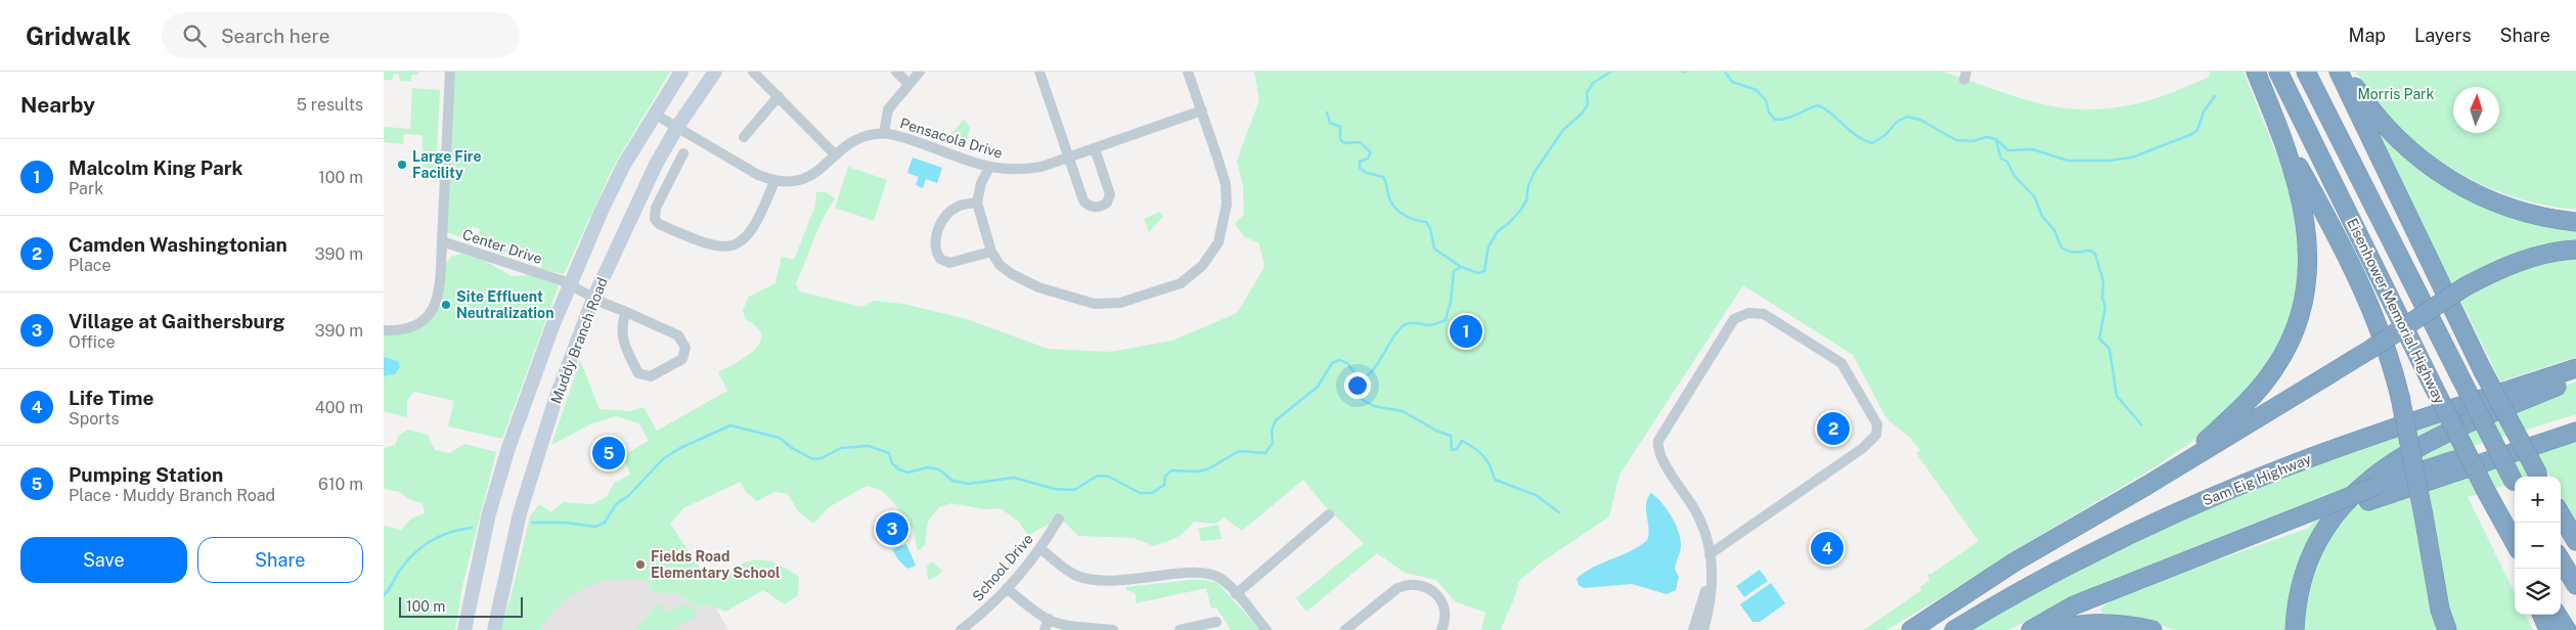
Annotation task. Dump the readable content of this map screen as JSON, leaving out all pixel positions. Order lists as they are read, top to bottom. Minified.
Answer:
{"streets":{"highway":["Eisenhower Memorial Highway","Sam Eig Highway"],"main road":["Muddy Branch Road"],"street":["Pensacola Drive","Center Drive","School Drive"]},"crossings":[["Pensacola Drive","Muddy Branch Road"],["Center Drive","Muddy Branch Road"]],"parks":["Morris Park"],"places":["Large Fire Facility","Site Effluent Neutralization","Fields Road Elementary School"],"scale_bar":"100 m","north":"top","page":{"header":"Gridwalk","search":"Search here","nav":["Map","Layers","Share"],"heading":["Nearby","5 results"],"list":[{"mark":"1","name":"Malcolm King Park","note":"Park","value":"100 m"},{"mark":"2","name":"Camden Washingtonian","note":"Place","value":"390 m"},{"mark":"3","name":"Village at Gaithersburg","note":"Office","value":"390 m"},{"mark":"4","name":"Life Time","note":"Sports","value":"400 m"},{"mark":"5","name":"Pumping Station","note":"Place · Muddy Branch Road","value":"610 m"}],"pins":["1","2","5","3","4"],"map_buttons":["+","−"],"buttons":["Save","Share"],"scale":"100 m"}}
